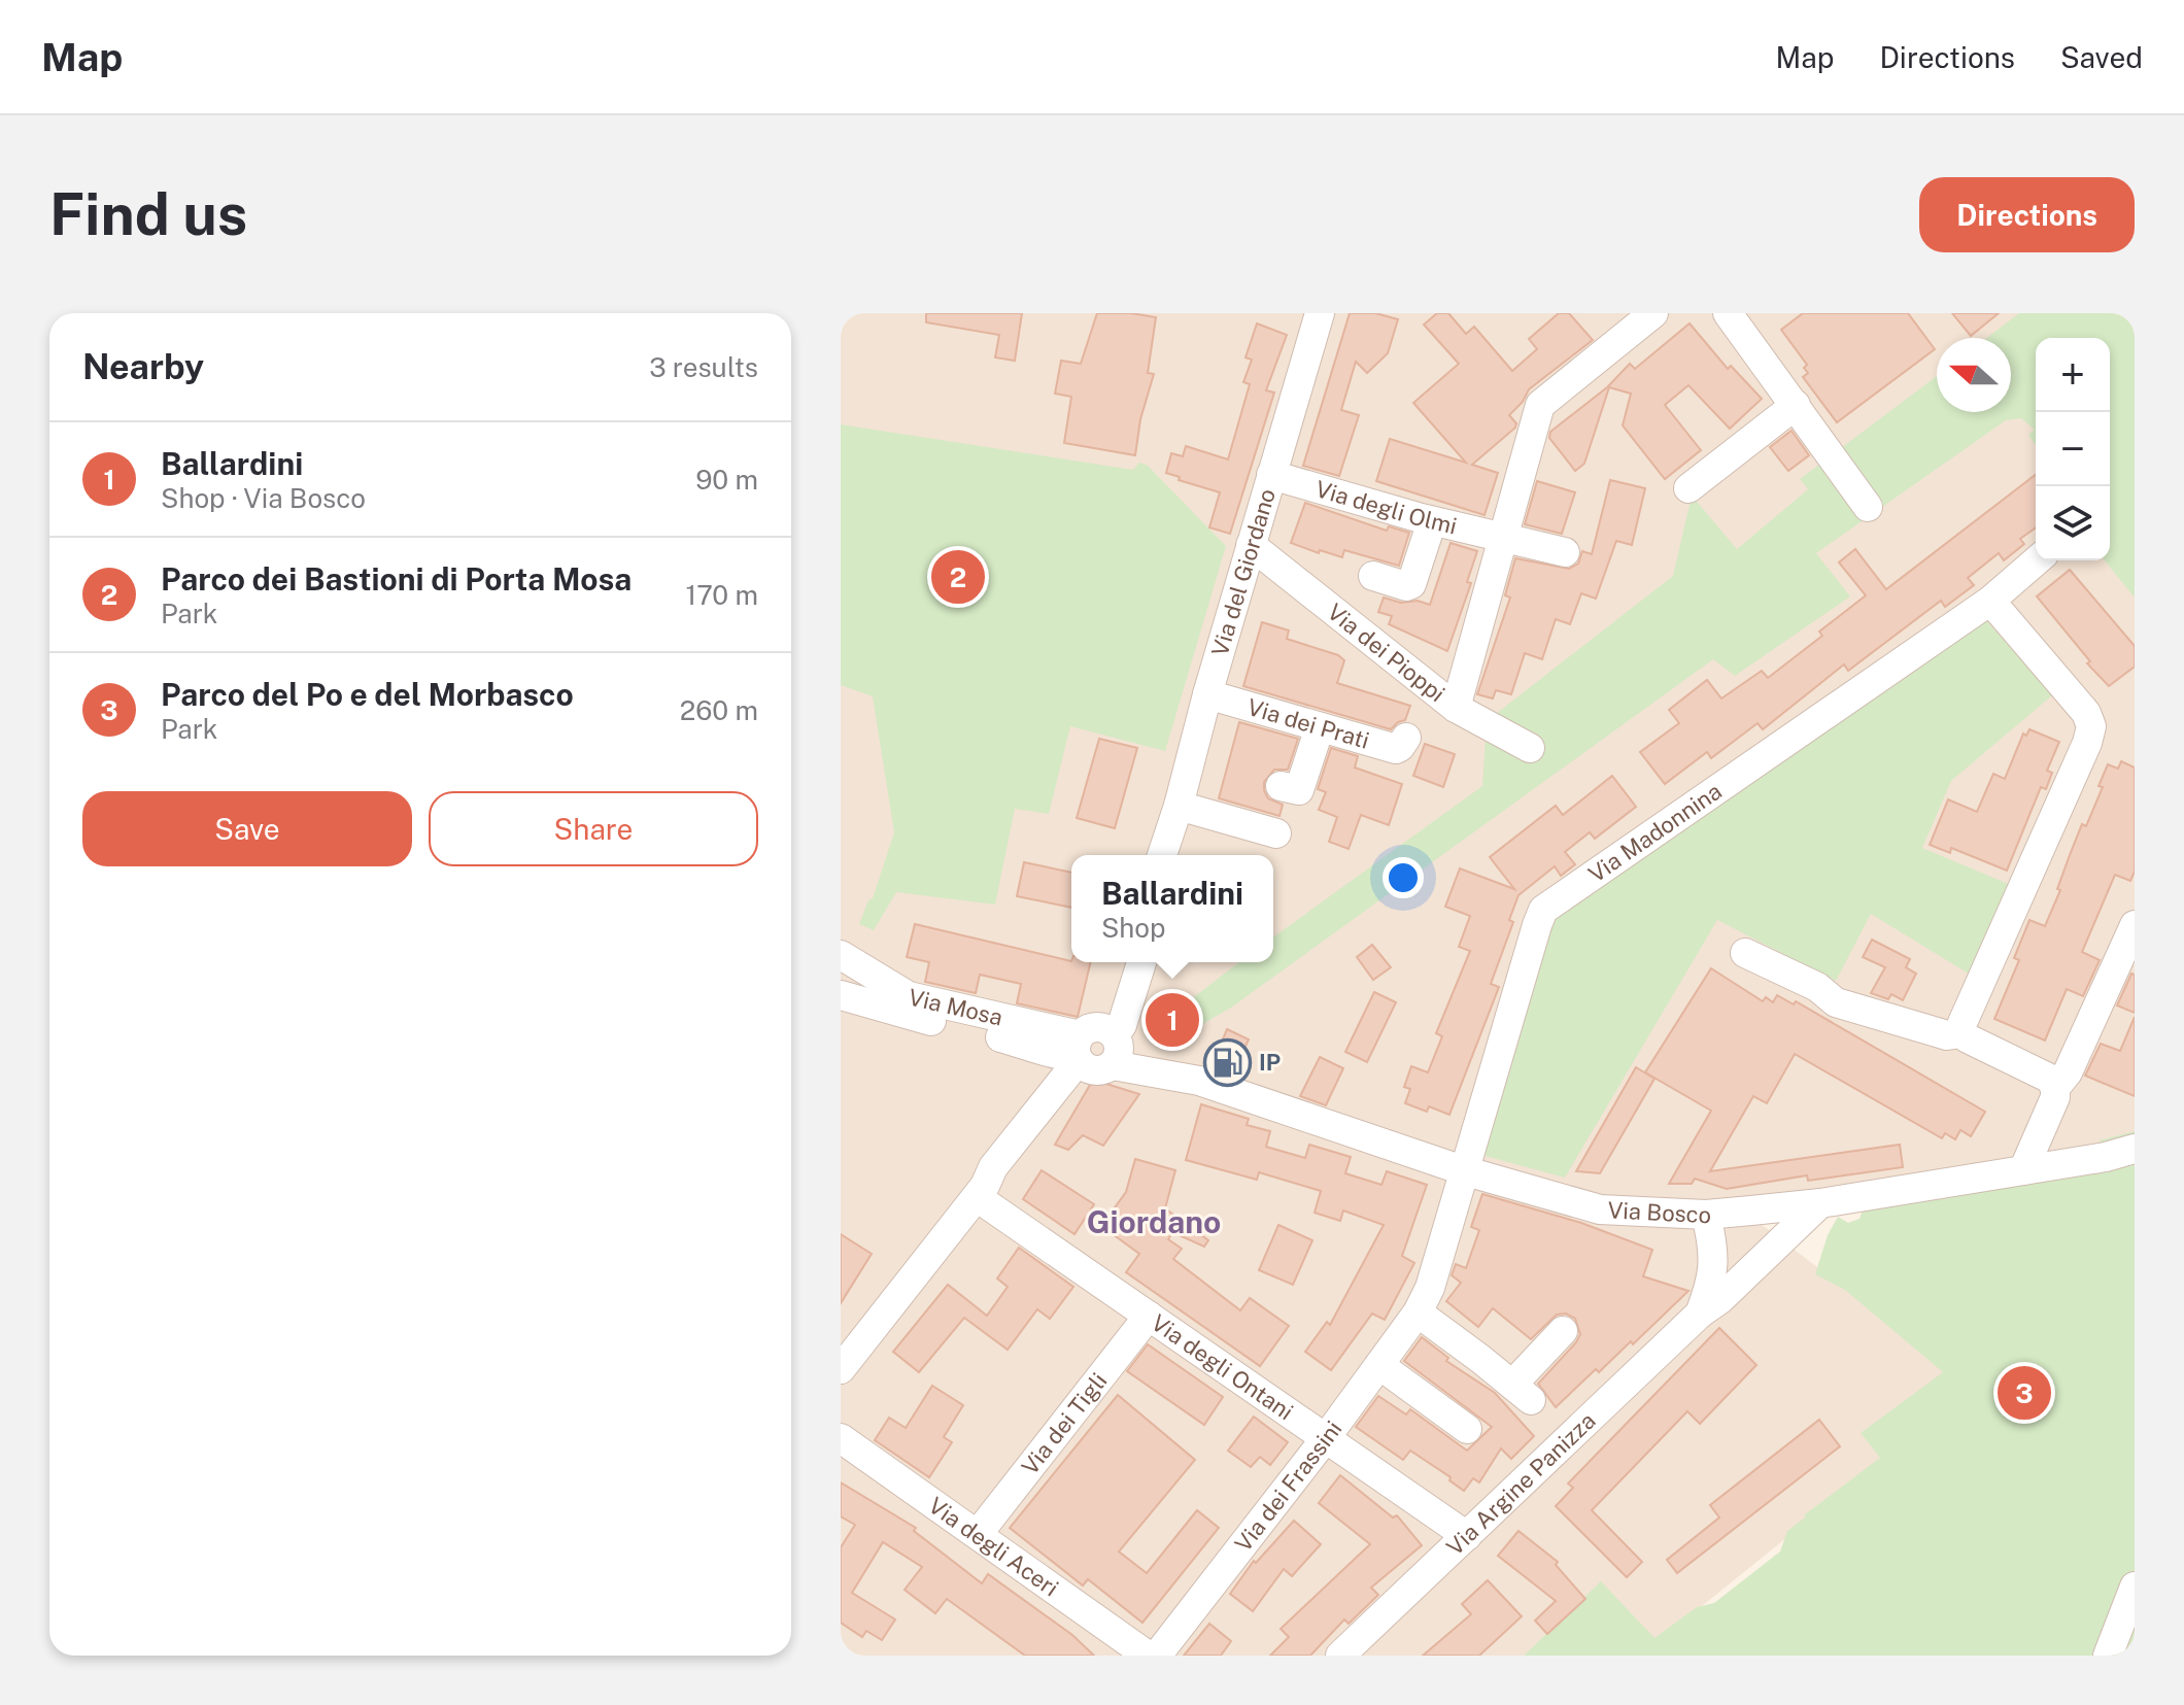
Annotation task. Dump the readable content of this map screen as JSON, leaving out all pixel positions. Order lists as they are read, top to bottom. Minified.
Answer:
{"streets":{"street":["Via degli Olmi","Via del Giordano","Via dei Pioppi","Via dei Prati","Via Madonnina","Via Mosa","Via Bosco","Via degli Ontani","Via dei Tigli","Via Argine Panizza","Via dei Frassini","Via degli Aceri"]},"crossings":[["Via degli Olmi","Via del Giordano"],["Via del Giordano","Via dei Pioppi"],["Via del Giordano","Via dei Prati"],["Via Madonnina","Via Bosco"],["Via Madonnina","Via dei Frassini"],["Via Mosa","Via Bosco"],["Via Bosco","Via Argine Panizza"],["Via Bosco","Via dei Frassini"],["Via degli Ontani","Via dei Tigli"],["Via degli Ontani","Via Argine Panizza"],["Via degli Ontani","Via dei Frassini"],["Via dei Tigli","Via degli Aceri"]],"districts":["Giordano"],"places":{"fuel station":["IP"]},"north":"left","page":{"header":"Map","nav":["Map","Directions","Saved"],"buttons":["Directions",["Save","Share"]],"title":"Find us","heading":["Nearby","3 results"],"map_buttons":["+","−"],"list":[{"mark":"1","name":"Ballardini","note":"Shop · Via Bosco","value":"90 m"},{"mark":"2","name":"Parco dei Bastioni di Porta Mosa","note":"Park","value":"170 m"},{"mark":"3","name":"Parco del Po e del Morbasco","note":"Park","value":"260 m"}],"pins":["2","1","3"],"popup":["Ballardini","Shop"]}}
